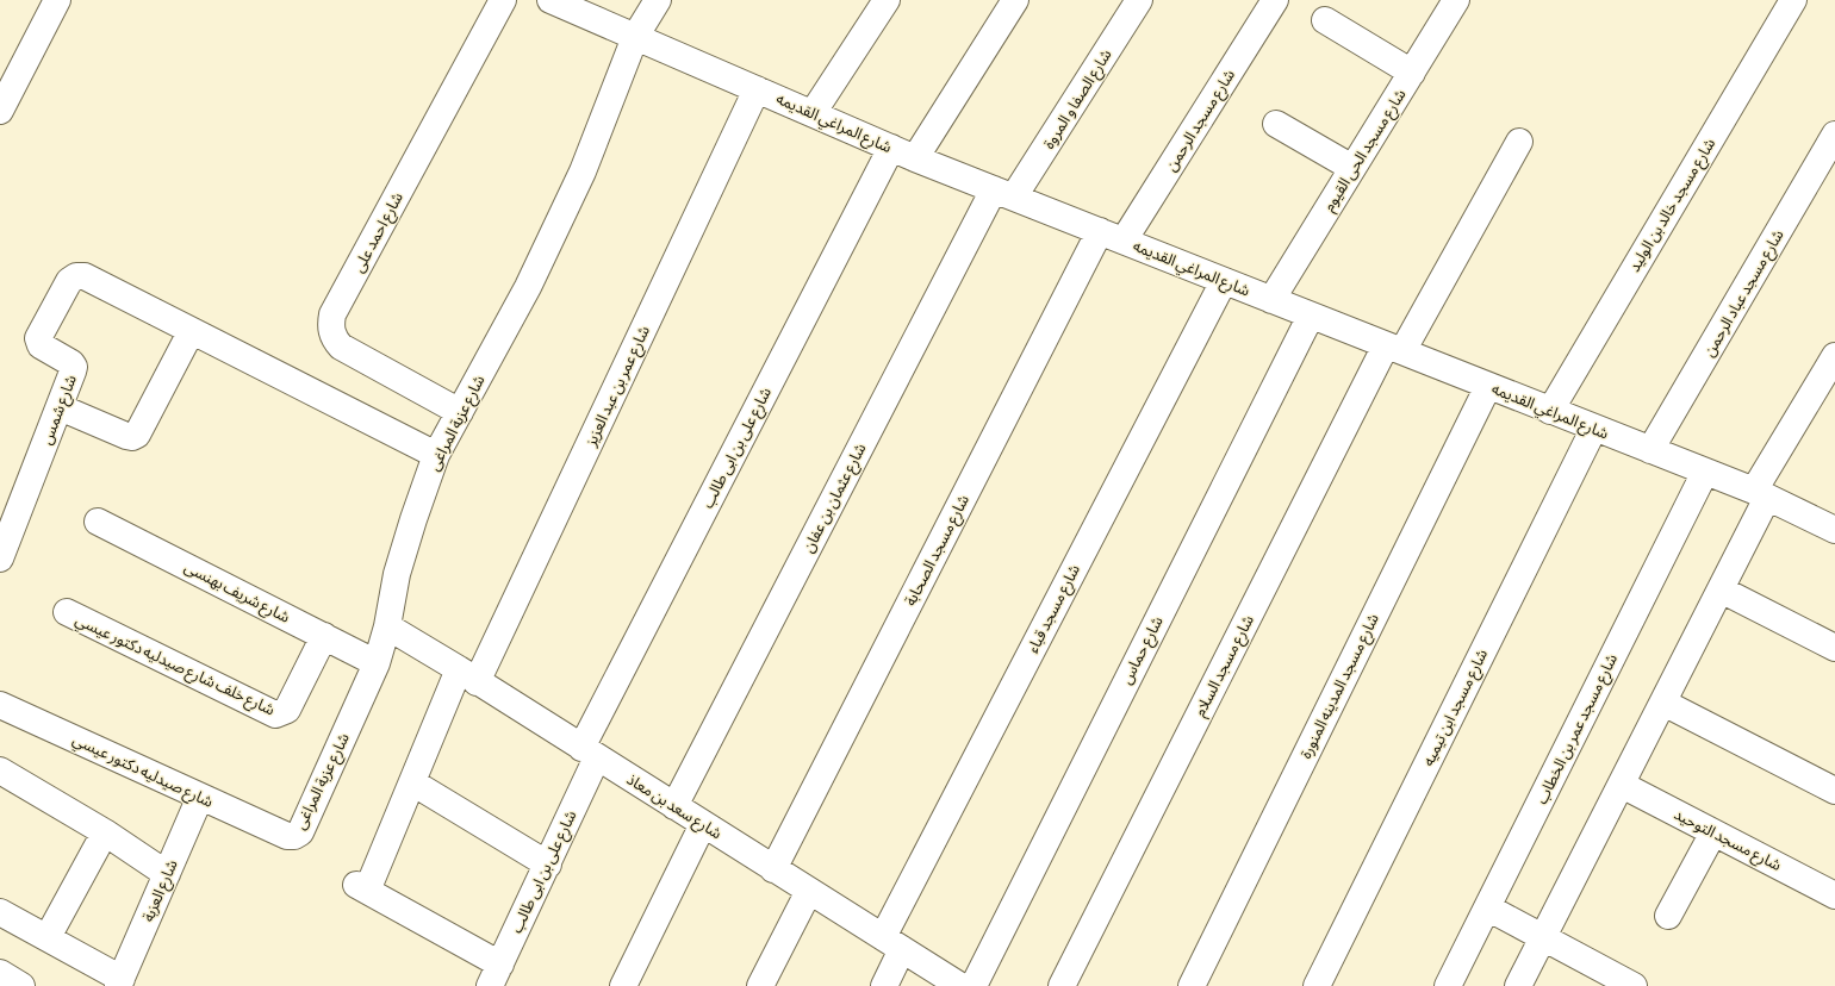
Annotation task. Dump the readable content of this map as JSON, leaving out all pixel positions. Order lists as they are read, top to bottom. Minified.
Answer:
{"streets":{"street":["شارع الصفا و المروة","شارع مسجد الرحمن","شارع المراغي القديمه","شارع مسجد الحى القيوم","شارع مسجد خالد بن الوليد","شارع احمد على","شارع مسجد عباد الرحمن","شارع عمر بن عبد العزيز","شارع شمس","شارع عزبة المراغى","شارع على بن ابى طالب","شارع عثمان بن عفان","شارع مسجد الصحابة","شارع شريف بهنسى","شارع مسجد قباء","شارع حماس","شارع خلف شارع صيدليه دكتور عيسي","شارع مسجد السلام","شارع مسجد المدينه المنورة","شارع مسجد ابن تيميه","شارع مسجد عمر بن الخطاب","شارع صيدليه دكتور عيسي","شارع سعد بن معاذ","شارع مسجد التوحيد","شارع العزبة"]},"crossings":[["شارع الصفا و المروة","شارع المراغي القديمه"],["شارع الصفا و المروة","شارع عثمان بن عفان"],["شارع مسجد الرحمن","شارع المراغي القديمه"],["شارع المراغي القديمه","شارع مسجد الحى القيوم"],["شارع المراغي القديمه","شارع مسجد خالد بن الوليد"],["شارع المراغي القديمه","شارع مسجد عباد الرحمن"],["شارع المراغي القديمه","شارع عمر بن عبد العزيز"],["شارع المراغي القديمه","شارع عزبة المراغى"],["شارع المراغي القديمه","شارع على بن ابى طالب"],["شارع المراغي القديمه","شارع عثمان بن عفان"],["شارع المراغي القديمه","شارع مسجد الصحابة"],["شارع المراغي القديمه","شارع مسجد قباء"],["شارع المراغي القديمه","شارع حماس"],["شارع المراغي القديمه","شارع مسجد السلام"],["شارع المراغي القديمه","شارع مسجد المدينه المنورة"],["شارع المراغي القديمه","شارع مسجد ابن تيميه"],["شارع المراغي القديمه","شارع مسجد عمر بن الخطاب"],["شارع احمد على","شارع عزبة المراغى"],["شارع عمر بن عبد العزيز","شارع على بن ابى طالب"],["شارع عمر بن عبد العزيز","شارع سعد بن معاذ"],["شارع عزبة المراغى","شارع شريف بهنسى"],["شارع عزبة المراغى","شارع صيدليه دكتور عيسي"],["شارع عزبة المراغى","شارع سعد بن معاذ"],["شارع على بن ابى طالب","شارع سعد بن معاذ"],["شارع عثمان بن عفان","شارع سعد بن معاذ"],["شارع مسجد الصحابة","شارع سعد بن معاذ"],["شارع شريف بهنسى","شارع خلف شارع صيدليه دكتور عيسي"],["شارع مسجد قباء","شارع سعد بن معاذ"],["شارع صيدليه دكتور عيسي","شارع العزبة"]]}
